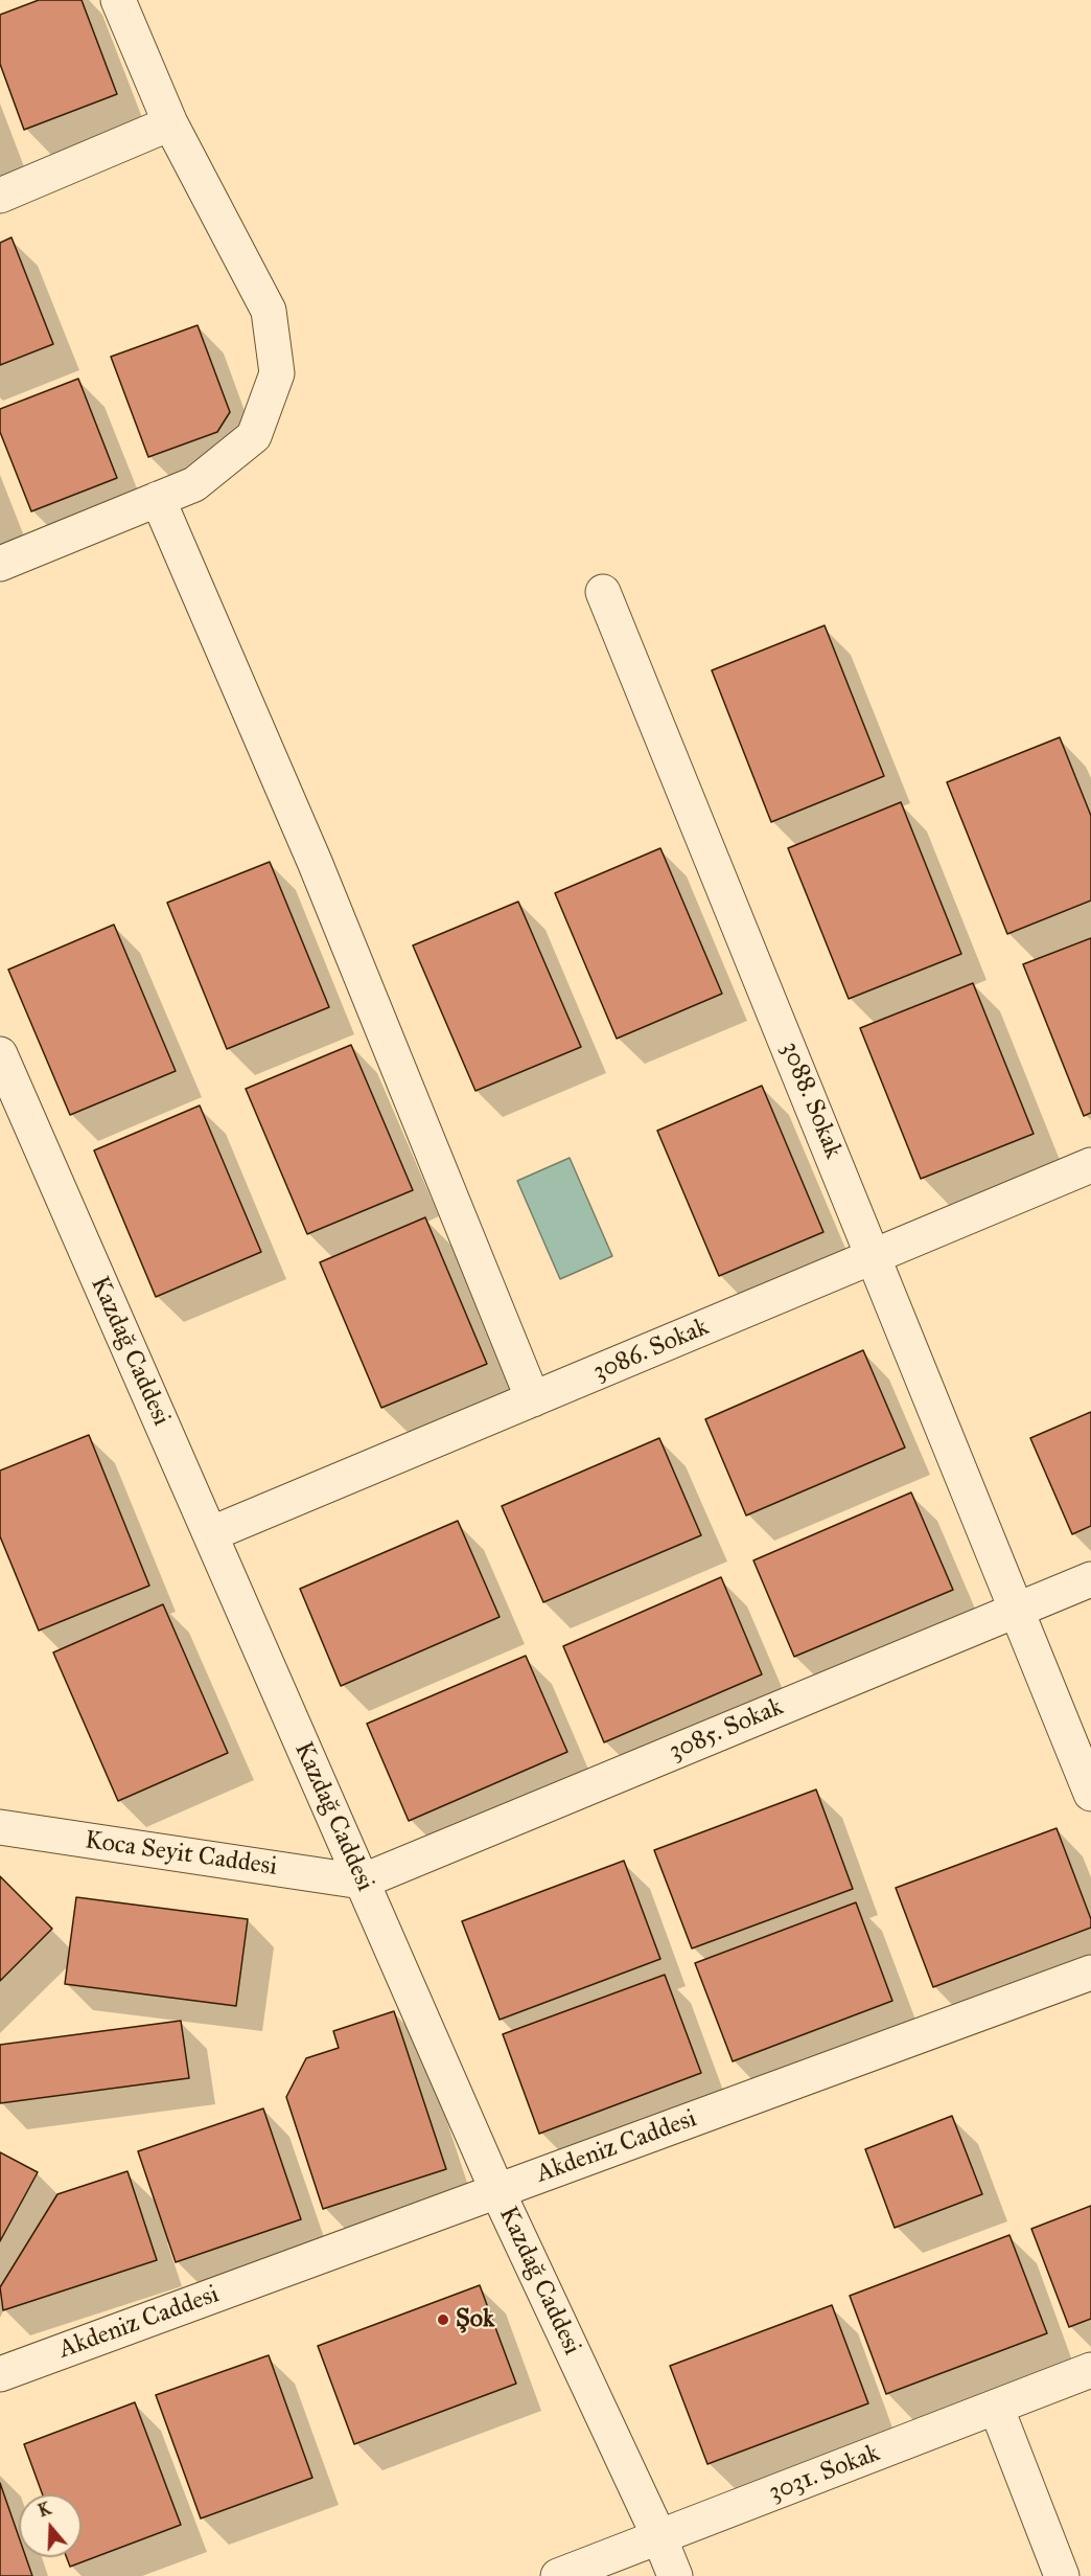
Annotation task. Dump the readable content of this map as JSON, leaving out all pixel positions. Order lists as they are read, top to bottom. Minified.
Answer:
{"streets":{"street":["3088. Sokak","3086. Sokak","Kazdağ Caddesi","3085. Sokak","Koca Seyit Caddesi","Akdeniz Caddesi","3031. Sokak"]},"crossings":[["3088. Sokak","3086. Sokak"],["3088. Sokak","3085. Sokak"],["3086. Sokak","Kazdağ Caddesi"],["Kazdağ Caddesi","3085. Sokak"],["Kazdağ Caddesi","Koca Seyit Caddesi"],["Kazdağ Caddesi","Akdeniz Caddesi"],["Kazdağ Caddesi","3031. Sokak"],["3085. Sokak","Koca Seyit Caddesi"]],"places":["Şok"],"north":"top"}
